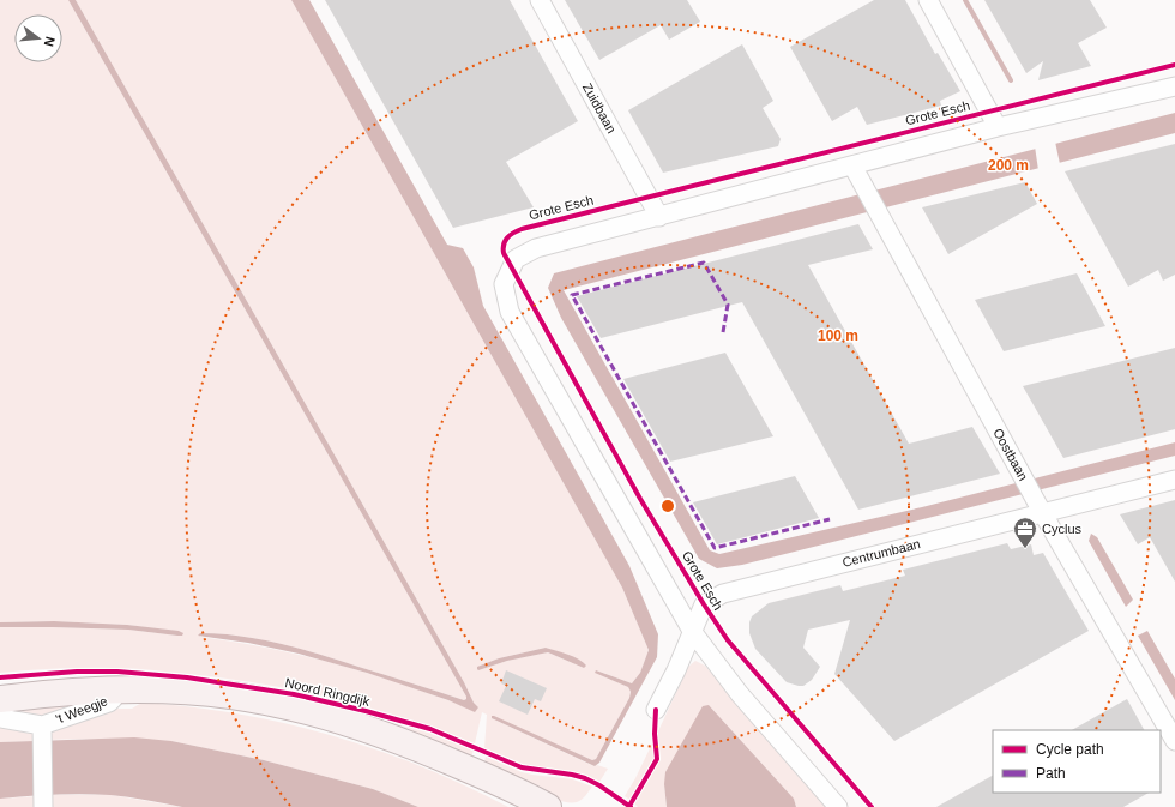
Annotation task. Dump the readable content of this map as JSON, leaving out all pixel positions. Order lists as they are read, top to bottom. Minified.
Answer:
{"streets":{"main road":["Noord Ringdijk"],"street":["Zuidbaan","Oostbaan","Centrumbaan","'t Weegje"],"cycle path":["Grote Esch"]},"crossings":[["Oostbaan","Centrumbaan"],["Noord Ringdijk","'t Weegje"]],"places":{"office":["Cyclus"]},"legend":["Cycle path","Path"],"north":"right","rings":["200 m","100 m"]}
